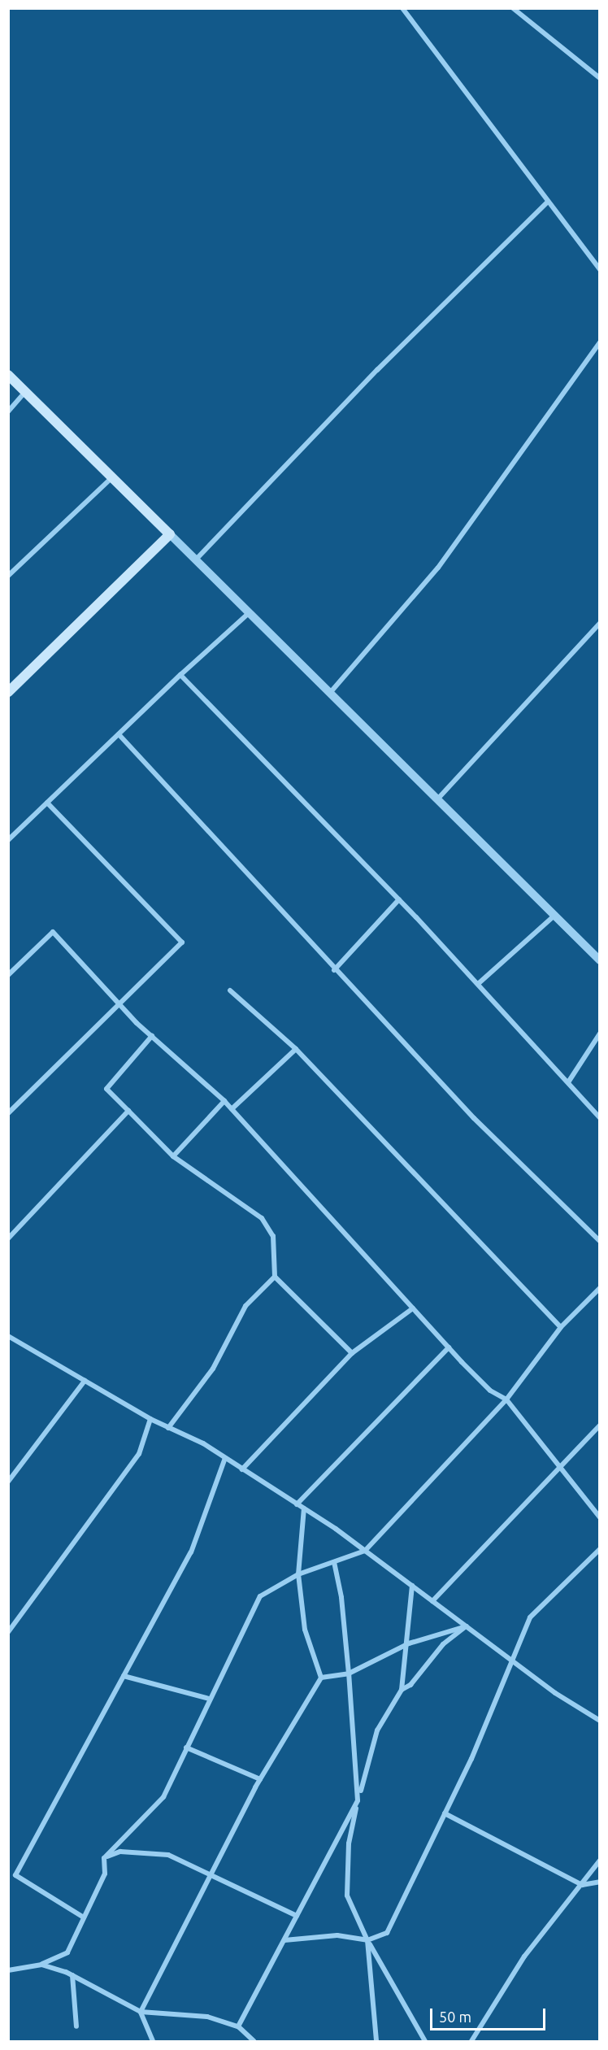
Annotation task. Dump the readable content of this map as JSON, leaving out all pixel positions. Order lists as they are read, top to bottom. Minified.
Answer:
{"scale_bar":"50 m"}
